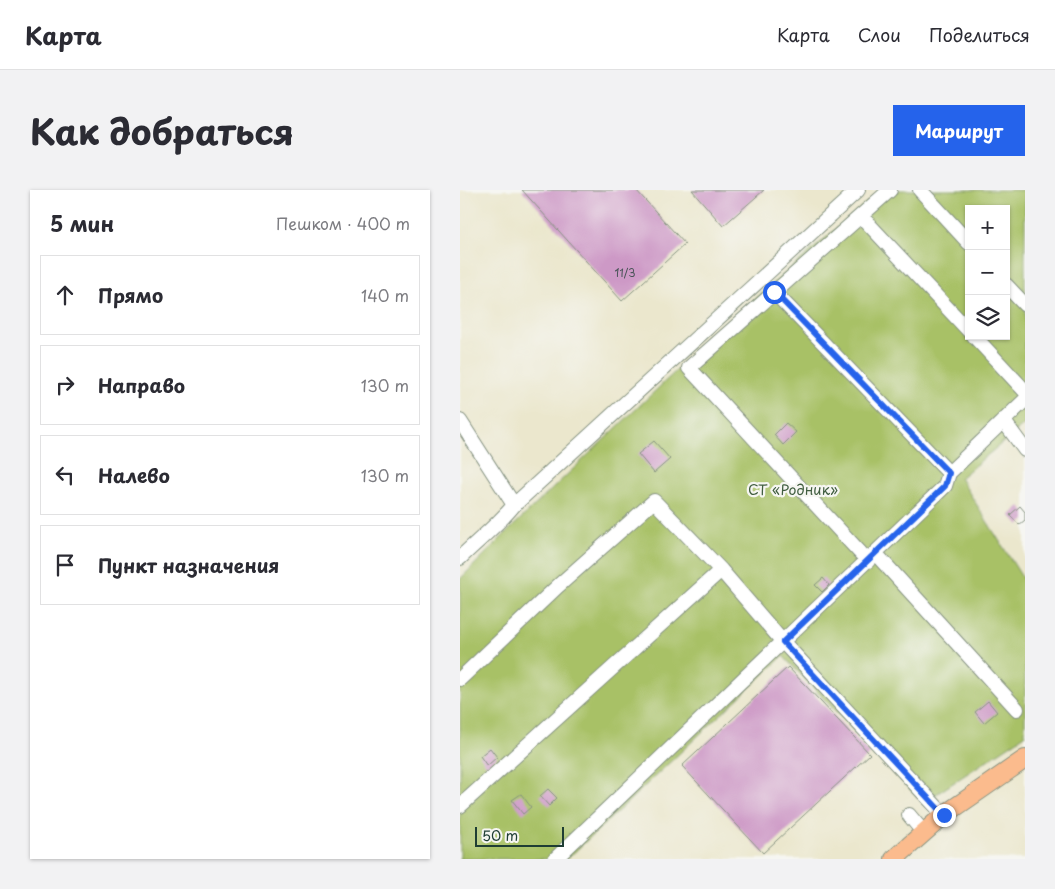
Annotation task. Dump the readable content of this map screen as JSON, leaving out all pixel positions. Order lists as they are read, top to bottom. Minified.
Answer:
{"parks":["СТ «Родник»"],"house_numbers":["11/3"],"scale_bar":"50 m","page":{"header":"Карта","nav":["Карта","Слои","Поделиться"],"title":"Как добраться","buttons":"Маршрут","heading":["5 мин","Пешком · 400 m"],"map_buttons":["+","−"],"list":[["Прямо","140 m"],["Направо","130 m"],["Налево","130 m"],"Пункт назначения"],"scale":"50 m"}}
